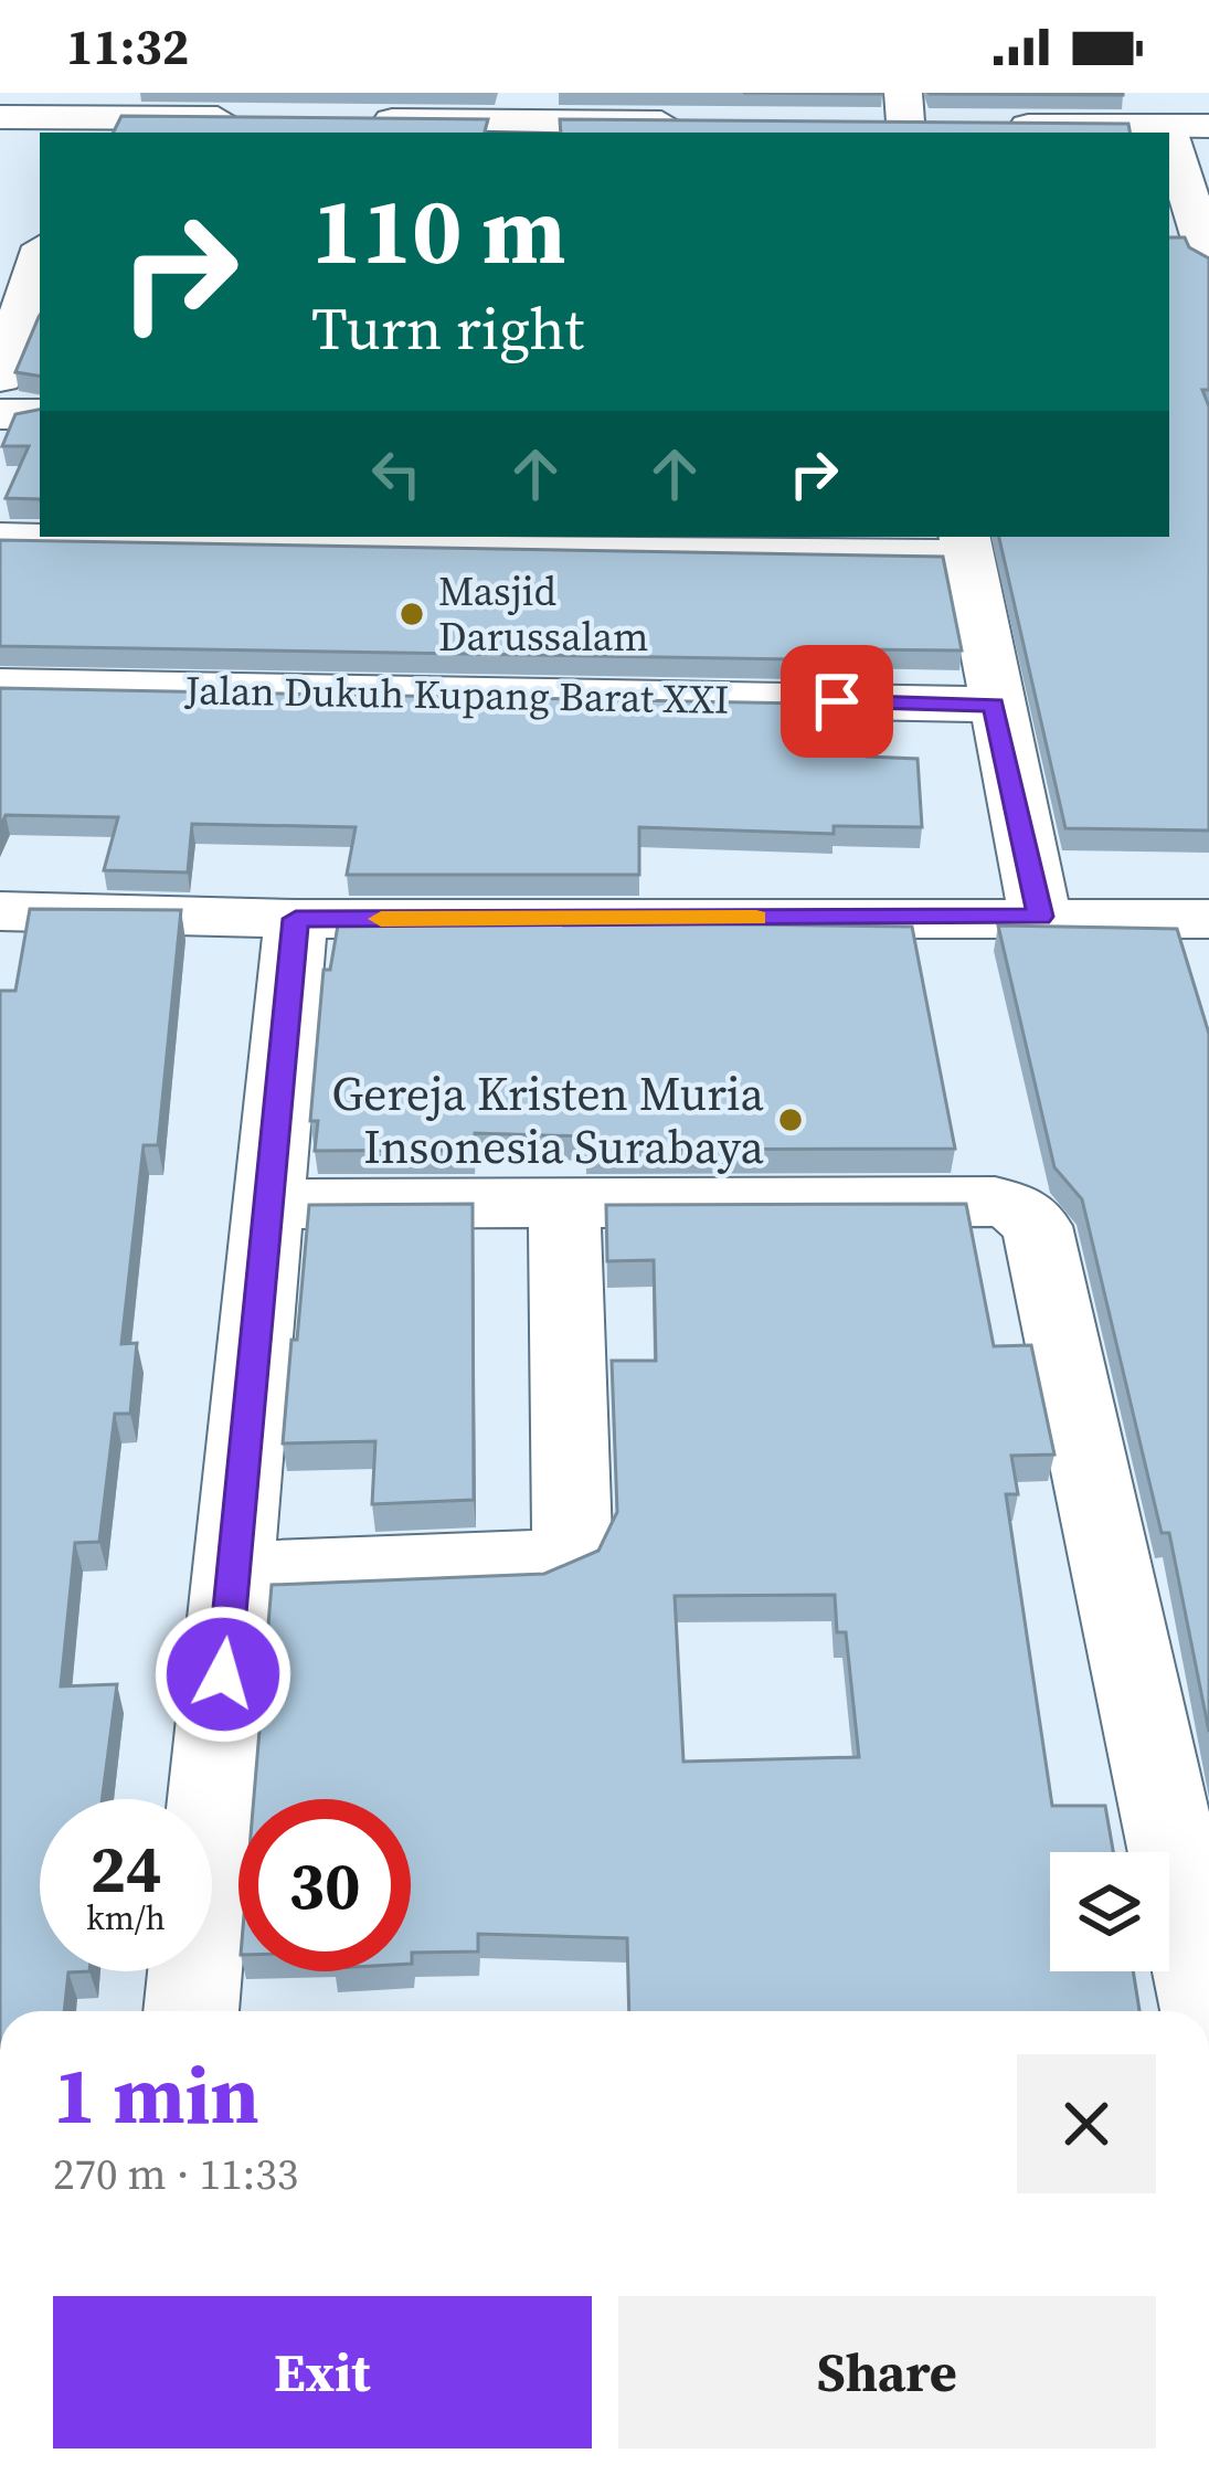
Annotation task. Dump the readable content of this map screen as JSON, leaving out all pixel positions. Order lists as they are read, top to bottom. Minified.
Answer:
{"streets":{"street":["Jalan Dukuh Kupang Barat XXI"]},"places":["Masjid Darussalam","Gereja Kristen Muria Insonesia Surabaya"],"page":{"status":"11:32","turn":["110 m","Turn right"],"speed":"24 km/h","limit":"30","heading":["1 min","270 m · 11:33"],"buttons":["Exit","Share"]}}
